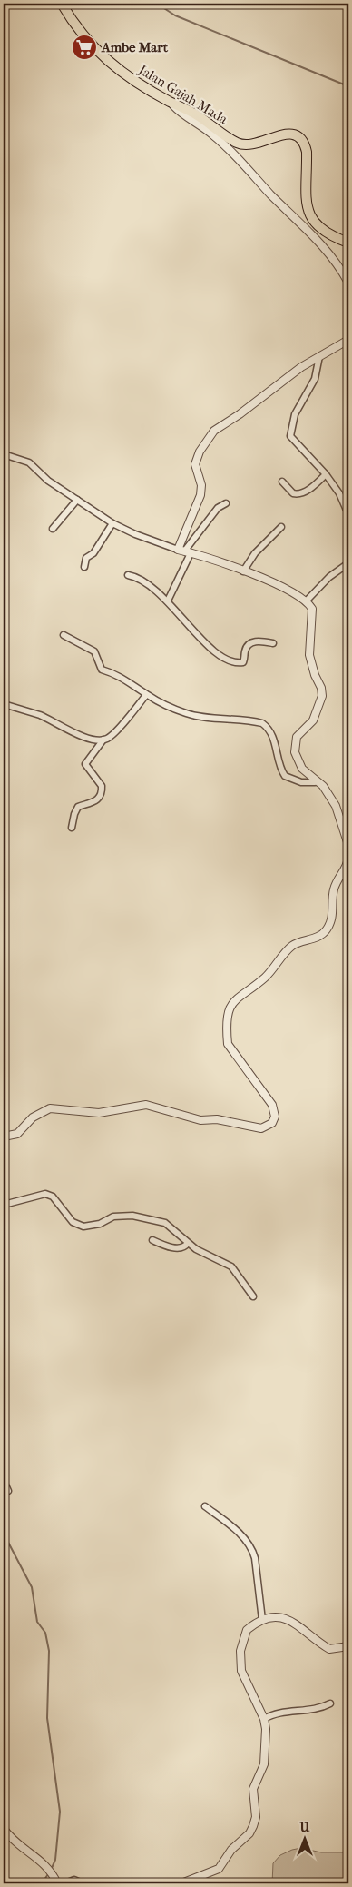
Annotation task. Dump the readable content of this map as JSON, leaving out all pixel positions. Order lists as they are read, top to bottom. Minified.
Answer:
{"streets":{"highway":["Jalan Gajah Mada"]},"places":{"supermarket":["Ambe Mart"]},"north":"top"}
